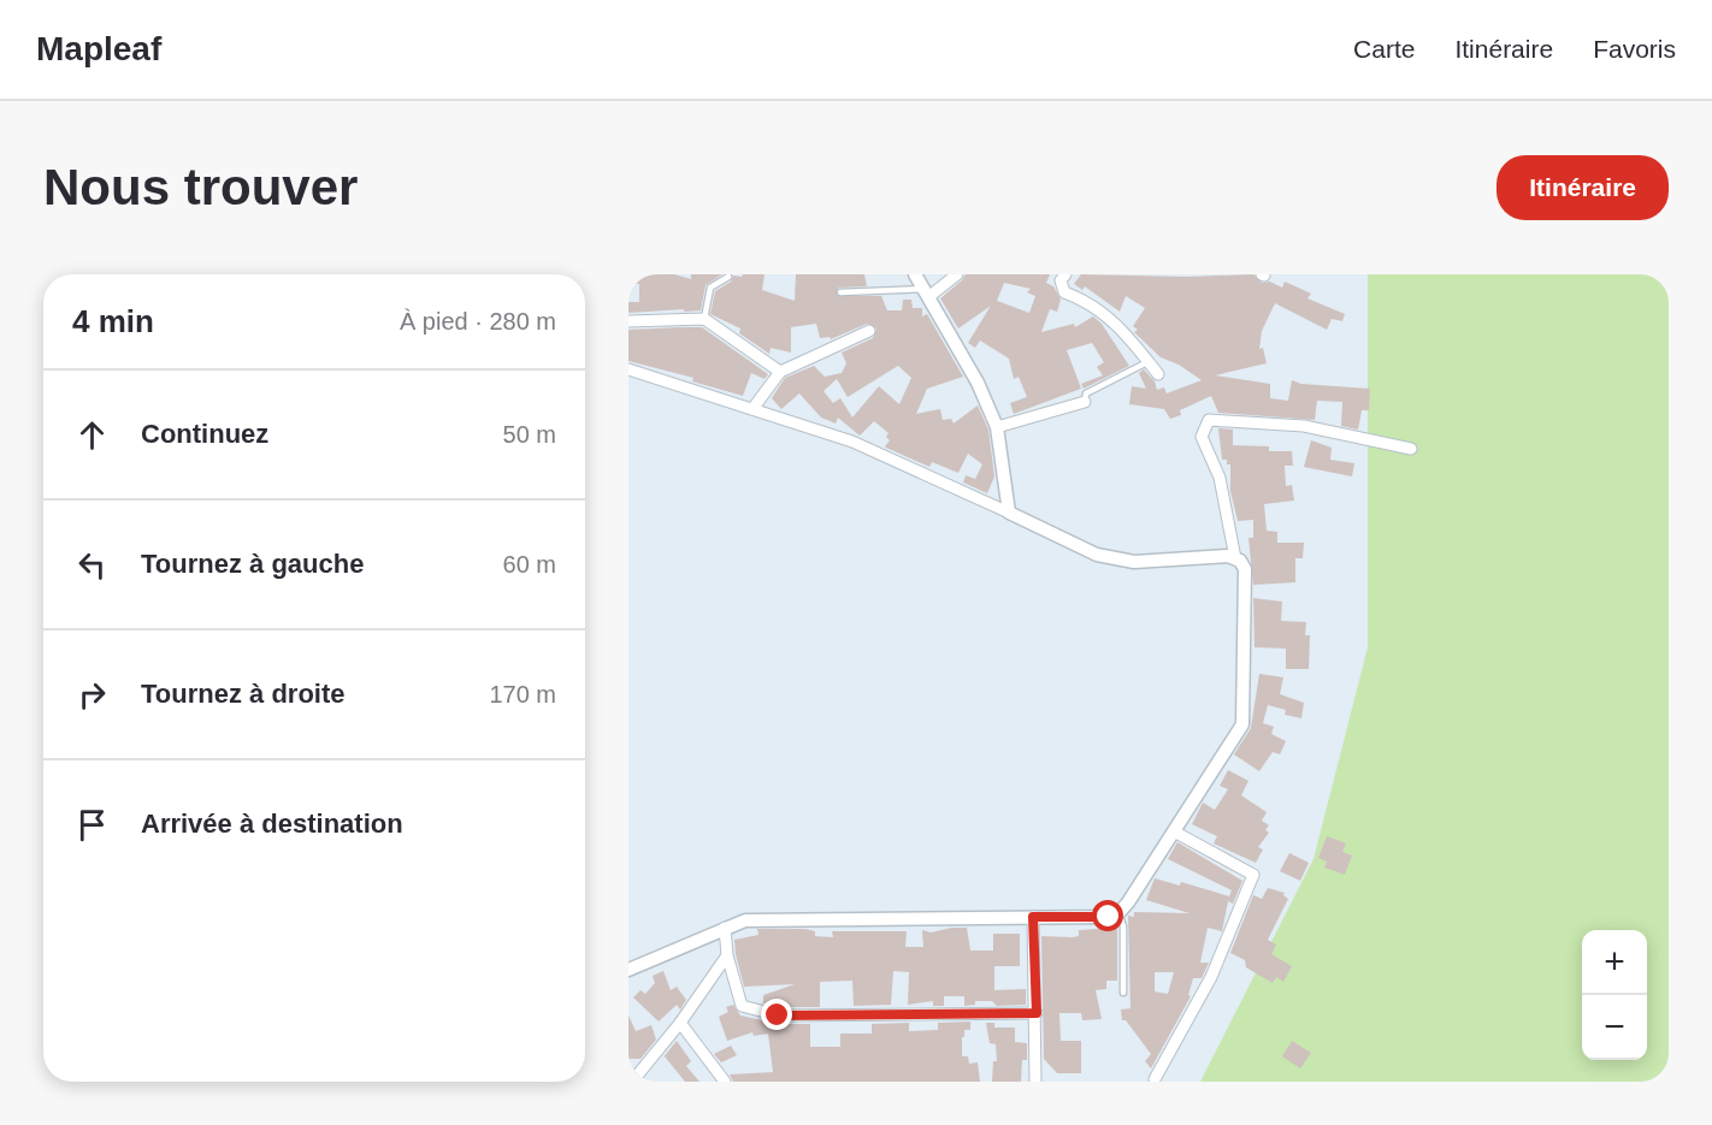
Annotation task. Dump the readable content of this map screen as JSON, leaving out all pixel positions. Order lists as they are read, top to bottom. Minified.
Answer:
{"page":{"header":"Mapleaf","nav":["Carte","Itinéraire","Favoris"],"buttons":"Itinéraire","title":"Nous trouver","heading":["4 min","À pied · 280 m"],"list":[["Continuez","50 m"],["Tournez à gauche","60 m"],["Tournez à droite","170 m"],"Arrivée à destination"],"map_buttons":["+","−"]}}
